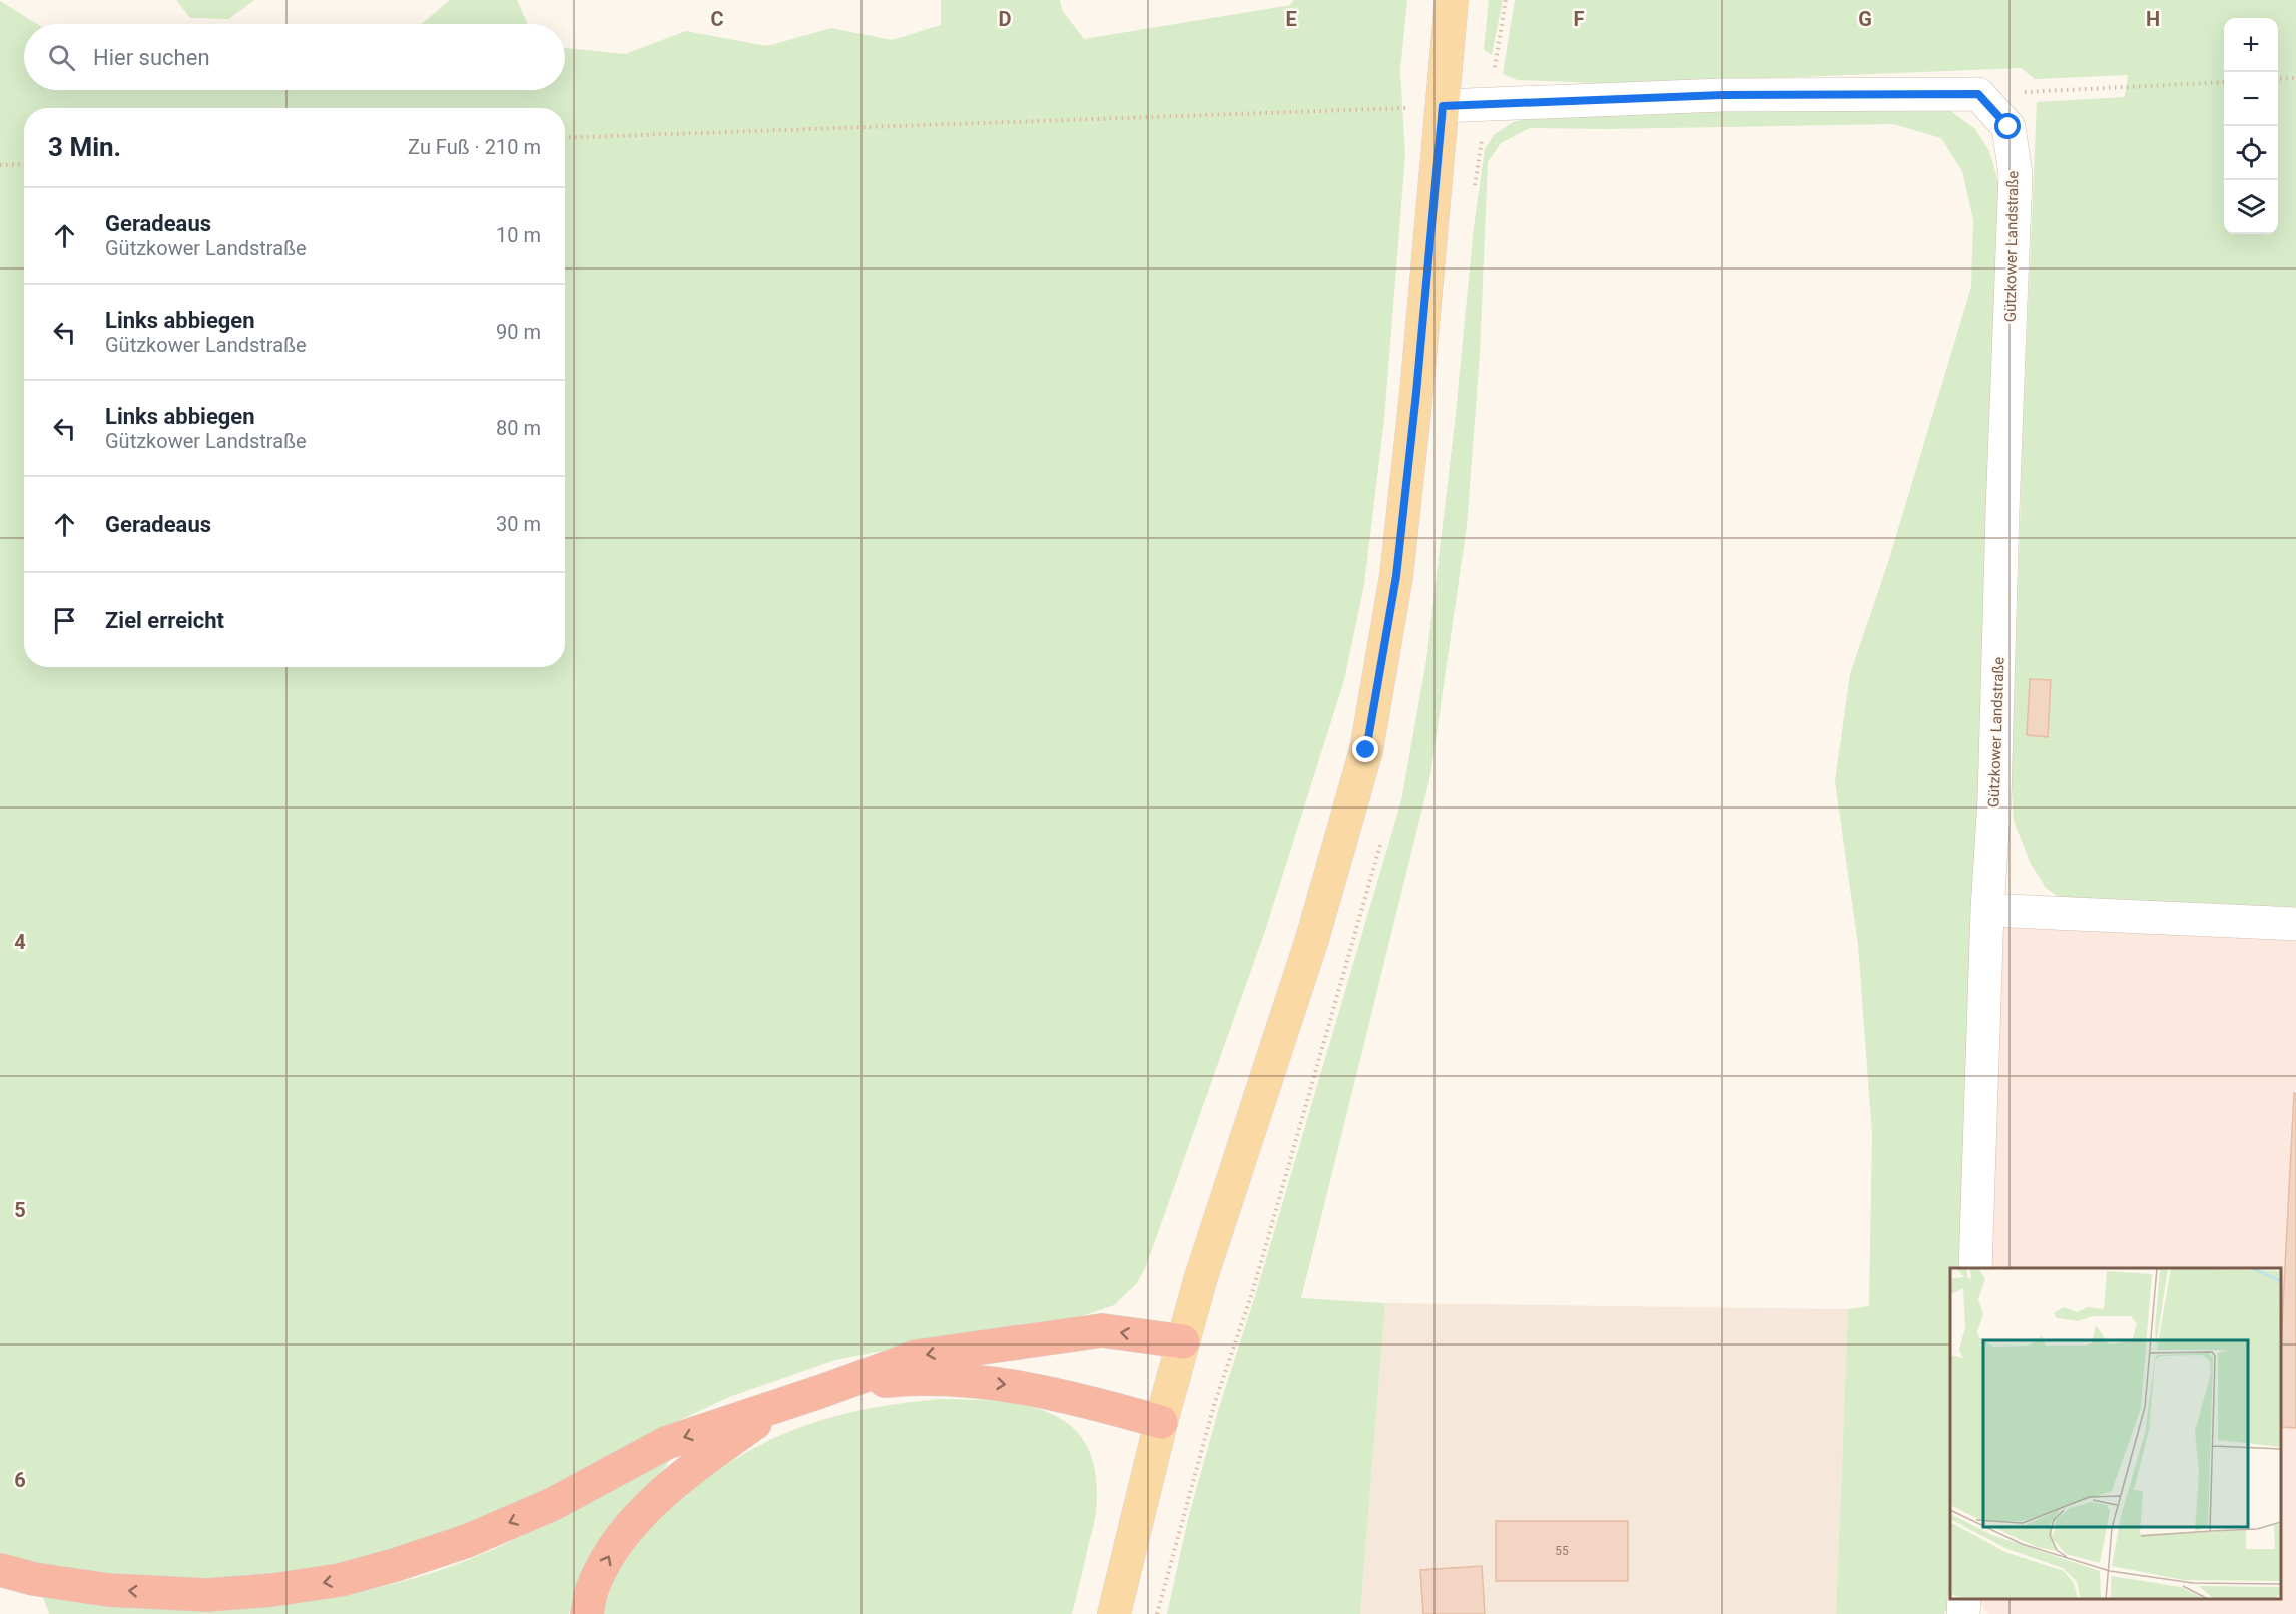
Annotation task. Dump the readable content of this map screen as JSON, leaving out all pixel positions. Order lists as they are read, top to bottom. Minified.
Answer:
{"streets":{"street":["Gützkower Landstraße"]},"house_numbers":["55"],"page":{"map_buttons":["+","−"],"search":"Hier suchen","heading":["3 Min.","Zu Fuß · 210 m"],"list":[["Geradeaus","Gützkower Landstraße","10 m"],["Links abbiegen","Gützkower Landstraße","90 m"],["Links abbiegen","Gützkower Landstraße","80 m"],["Geradeaus","30 m"],"Ziel erreicht"]},"grid":{"columns":["C","D","E","F","G","H"],"rows":["4","5","6"]}}
